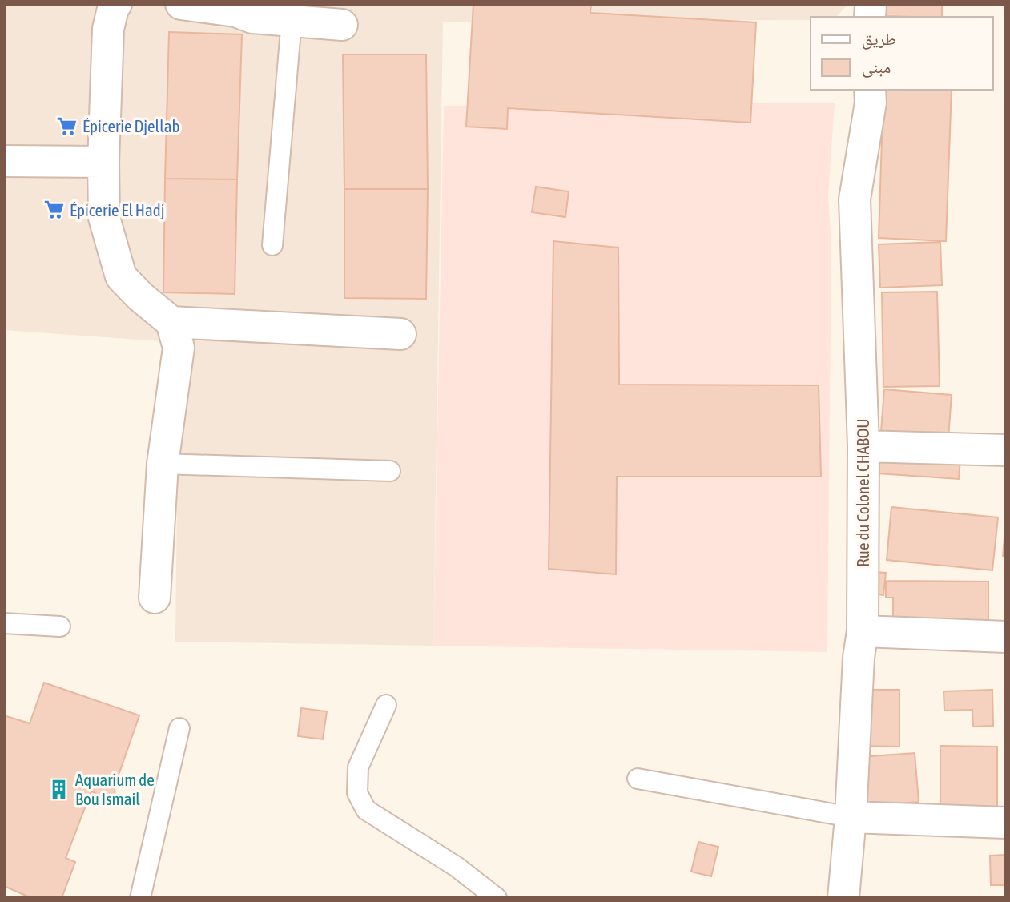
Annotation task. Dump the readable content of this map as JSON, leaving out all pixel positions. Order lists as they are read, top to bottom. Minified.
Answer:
{"streets":{"street":["Rue du Colonel CHABOU"]},"places":{"supermarket":["Épicerie Djellab","Épicerie El Hadj"],"building":["Aquarium de Bou Ismail"]},"legend":["طريق","مبنى"]}
